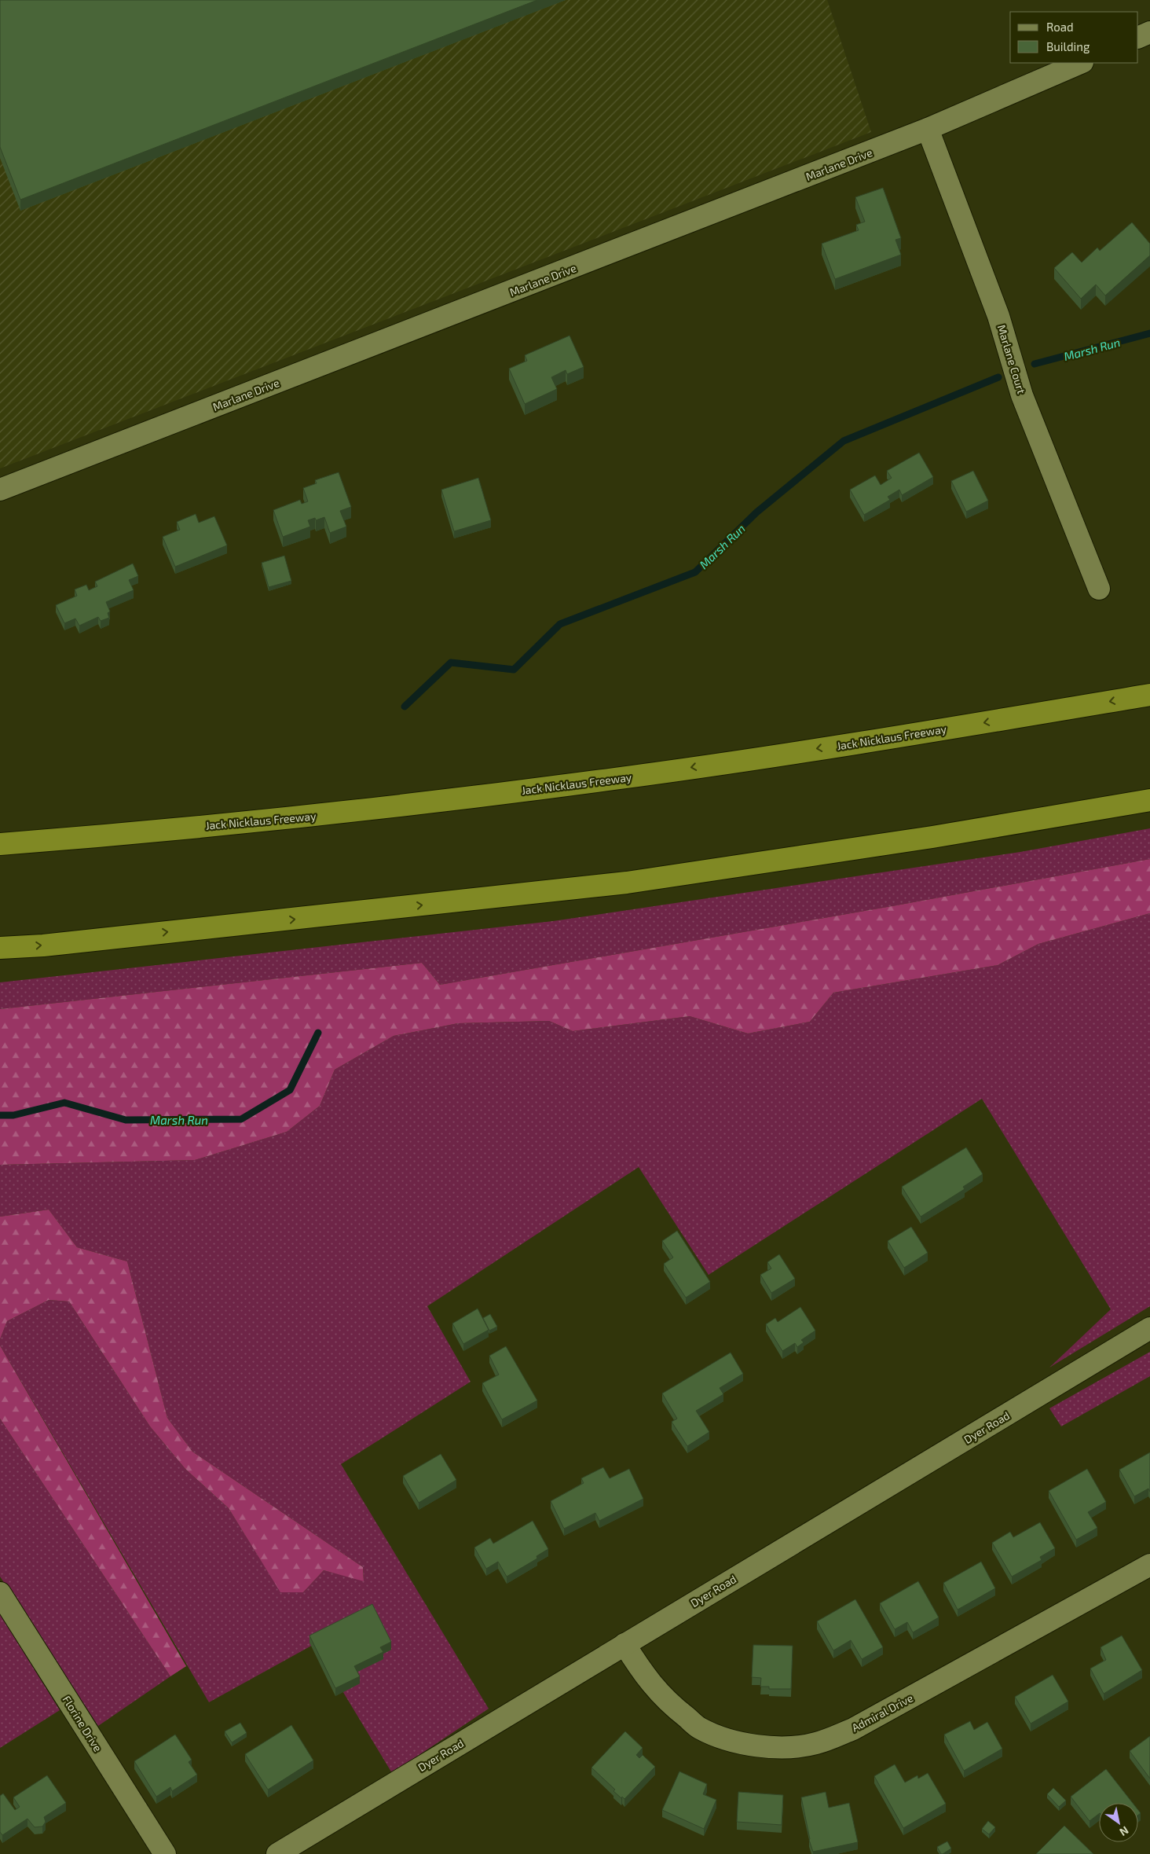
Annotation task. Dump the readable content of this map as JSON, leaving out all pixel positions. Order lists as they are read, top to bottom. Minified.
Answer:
{"streets":{"highway":["Jack Nicklaus Freeway"],"street":["Marlane Drive","Marlane Court","Dyer Road","Admiral Drive","Florine Drive"]},"crossings":[["Marlane Drive","Marlane Court"],["Dyer Road","Admiral Drive"]],"water":["Marsh Run"],"legend":["Road","Building"],"north":"bottom right"}
